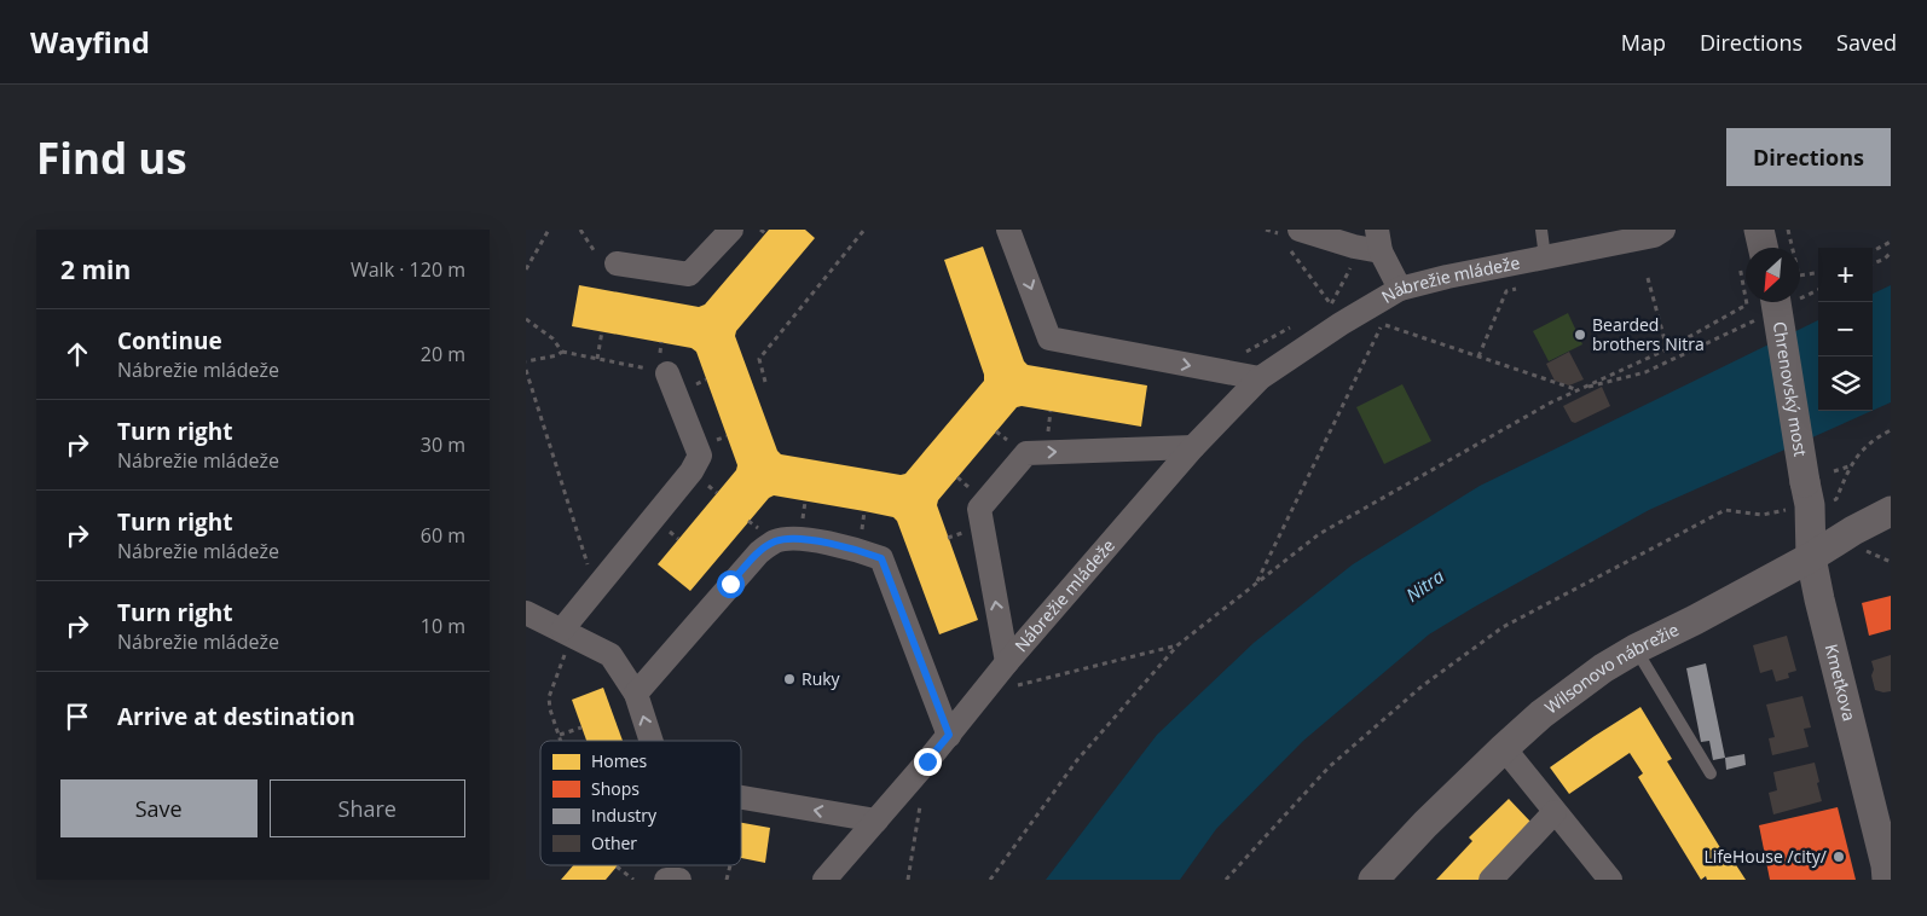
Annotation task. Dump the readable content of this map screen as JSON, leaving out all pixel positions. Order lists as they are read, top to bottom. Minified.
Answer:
{"streets":{"street":["Nábrežie mládeže","Chrenovský most","Wilsonovo nábrežie","Kmeťkova"]},"crossings":[["Chrenovský most","Kmeťkova"],["Wilsonovo nábrežie","Kmeťkova"]],"water":["Nitra"],"places":["Bearded brothers Nitra","Ruky","LifeHouse /city/"],"legend":["Homes","Shops","Industry","Other"],"north":"bottom left","page":{"header":"Wayfind","nav":["Map","Directions","Saved"],"buttons":["Directions",["Save","Share"]],"title":"Find us","heading":["2 min","Walk · 120 m"],"map_buttons":["+","−"],"list":[["Continue","Nábrežie mládeže","20 m"],["Turn right","Nábrežie mládeže","30 m"],["Turn right","Nábrežie mládeže","60 m"],["Turn right","Nábrežie mládeže","10 m"],"Arrive at destination"]}}
